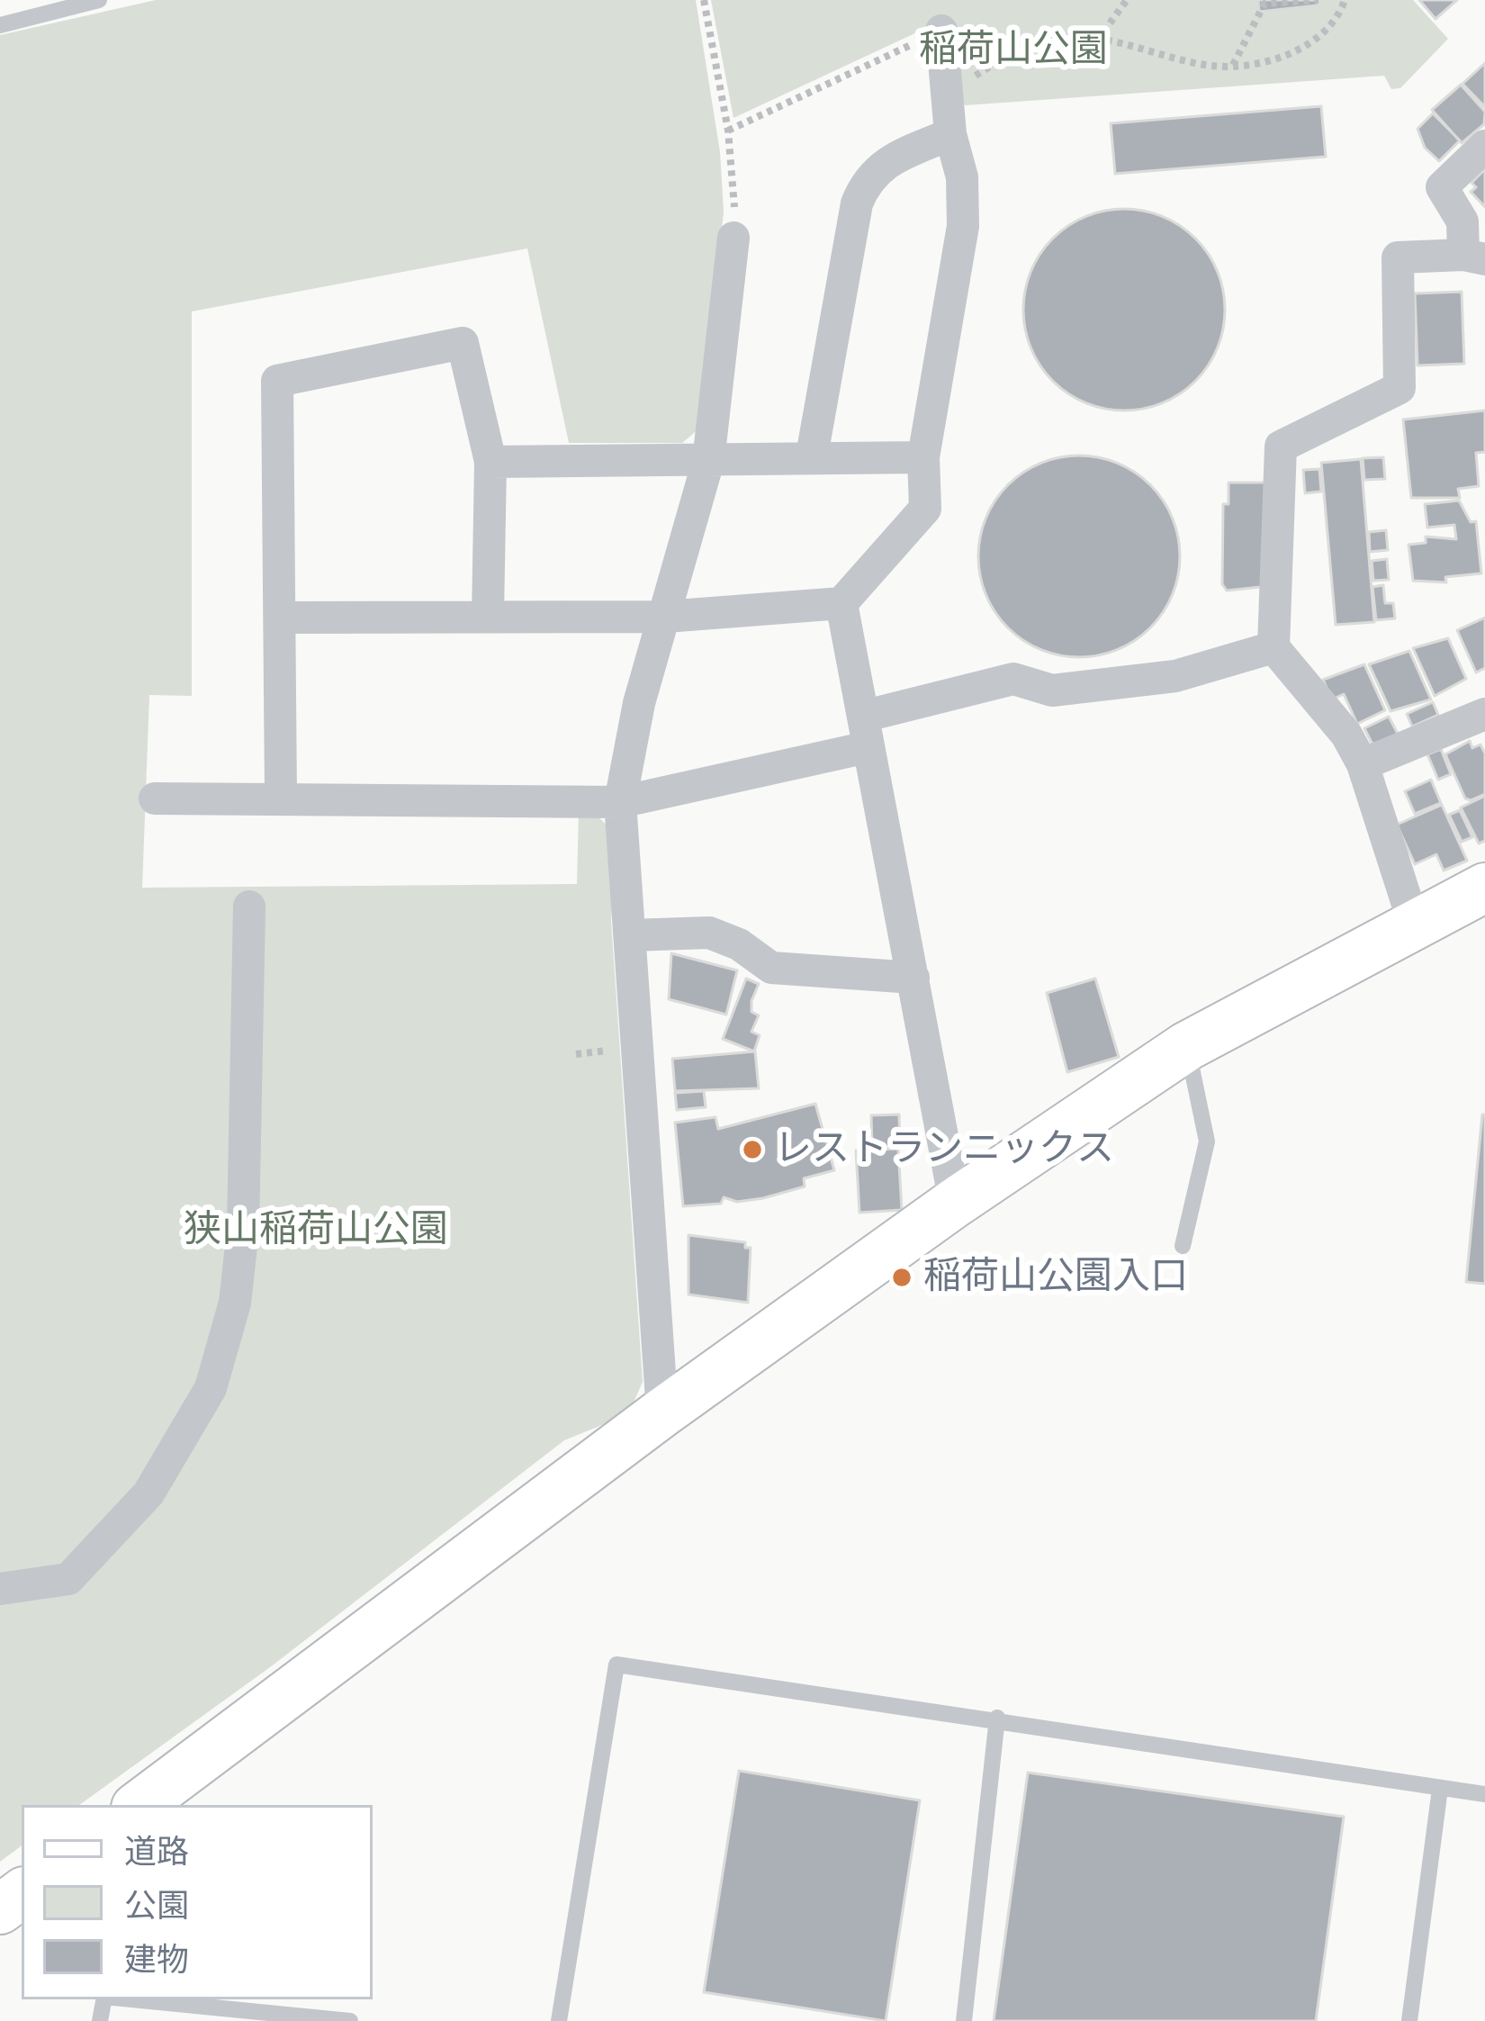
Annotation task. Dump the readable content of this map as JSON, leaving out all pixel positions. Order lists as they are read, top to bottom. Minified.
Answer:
{"parks":["稲荷山公園","狭山稲荷山公園"],"places":["レストランニックス","稲荷山公園入口"],"legend":["道路","公園","建物"]}
